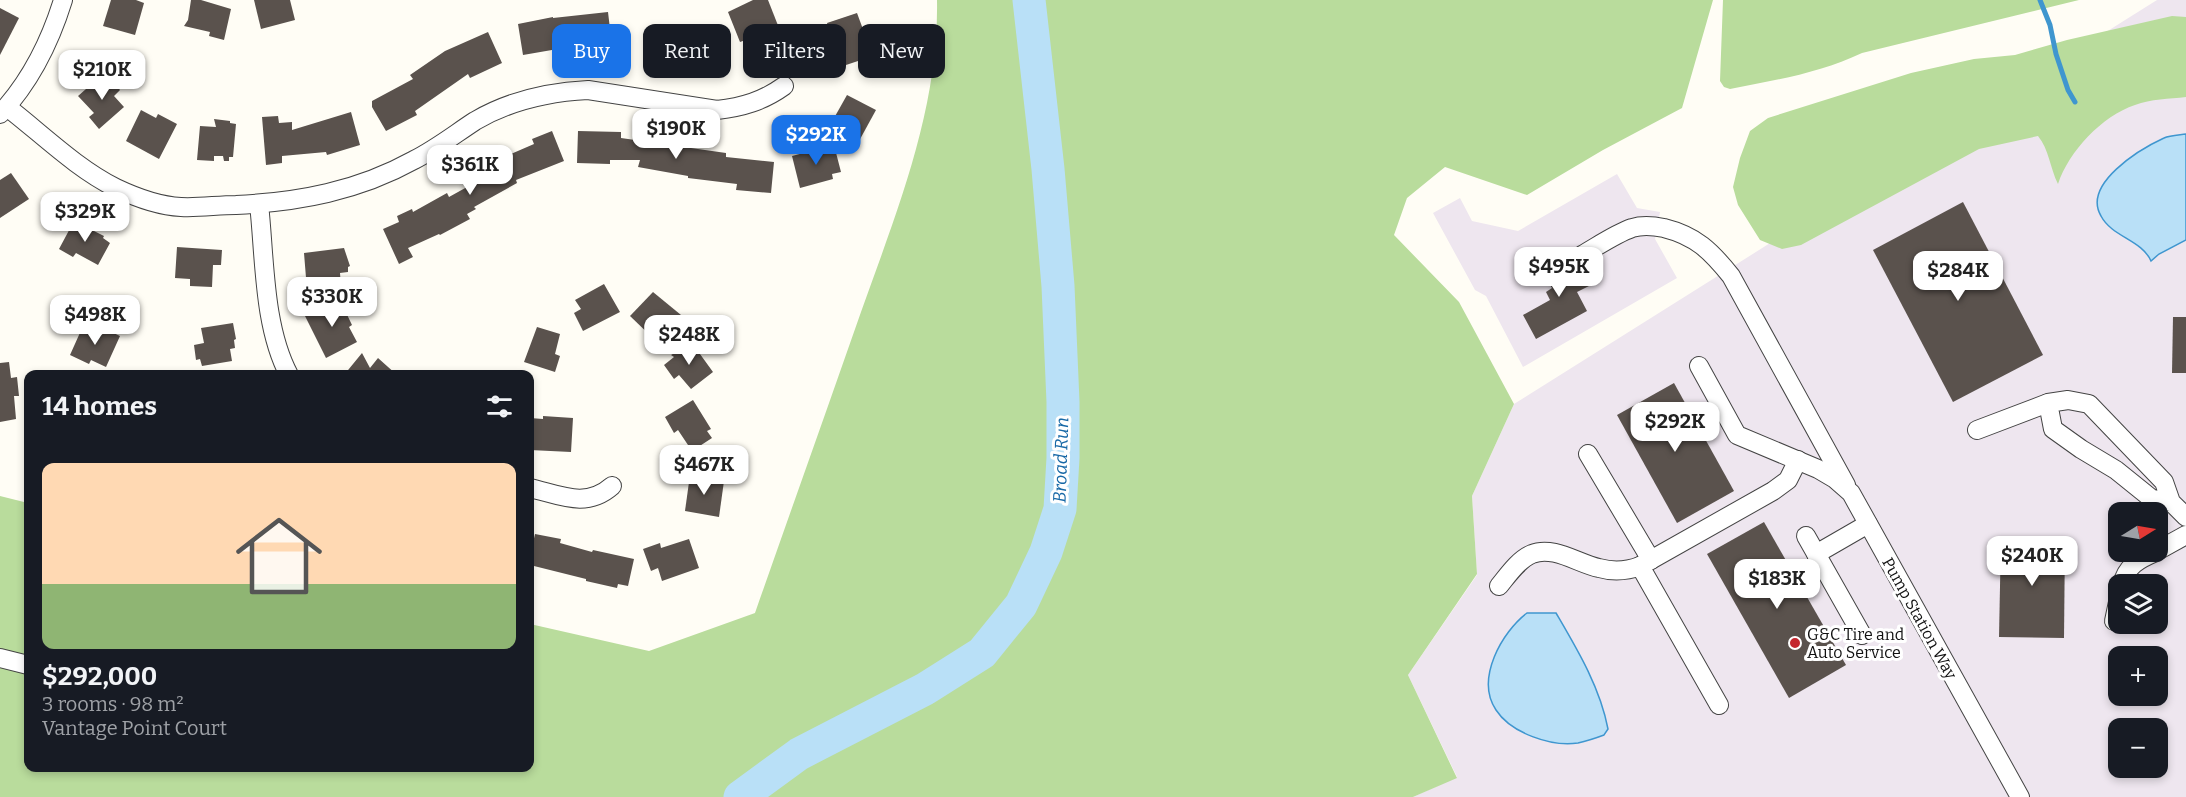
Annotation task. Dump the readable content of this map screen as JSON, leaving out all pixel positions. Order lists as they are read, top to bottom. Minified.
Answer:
{"streets":{"street":["Pump Station Way"]},"water":["Broad Run"],"places":["G&C Tire and Auto Service"],"north":"right","page":{"chip":["Buy","Rent","Filters","New"],"price":["$210K","$190K","$292K","$361K","$329K","$495K","$284K","$330K","$498K","$248K","$292K","$467K","$240K","$183K"],"heading":"14 homes","list":[{"name":"$292,000","note":"3 rooms · 98 m² · Vantage Point Court"}],"map_buttons":["+","−"]}}
